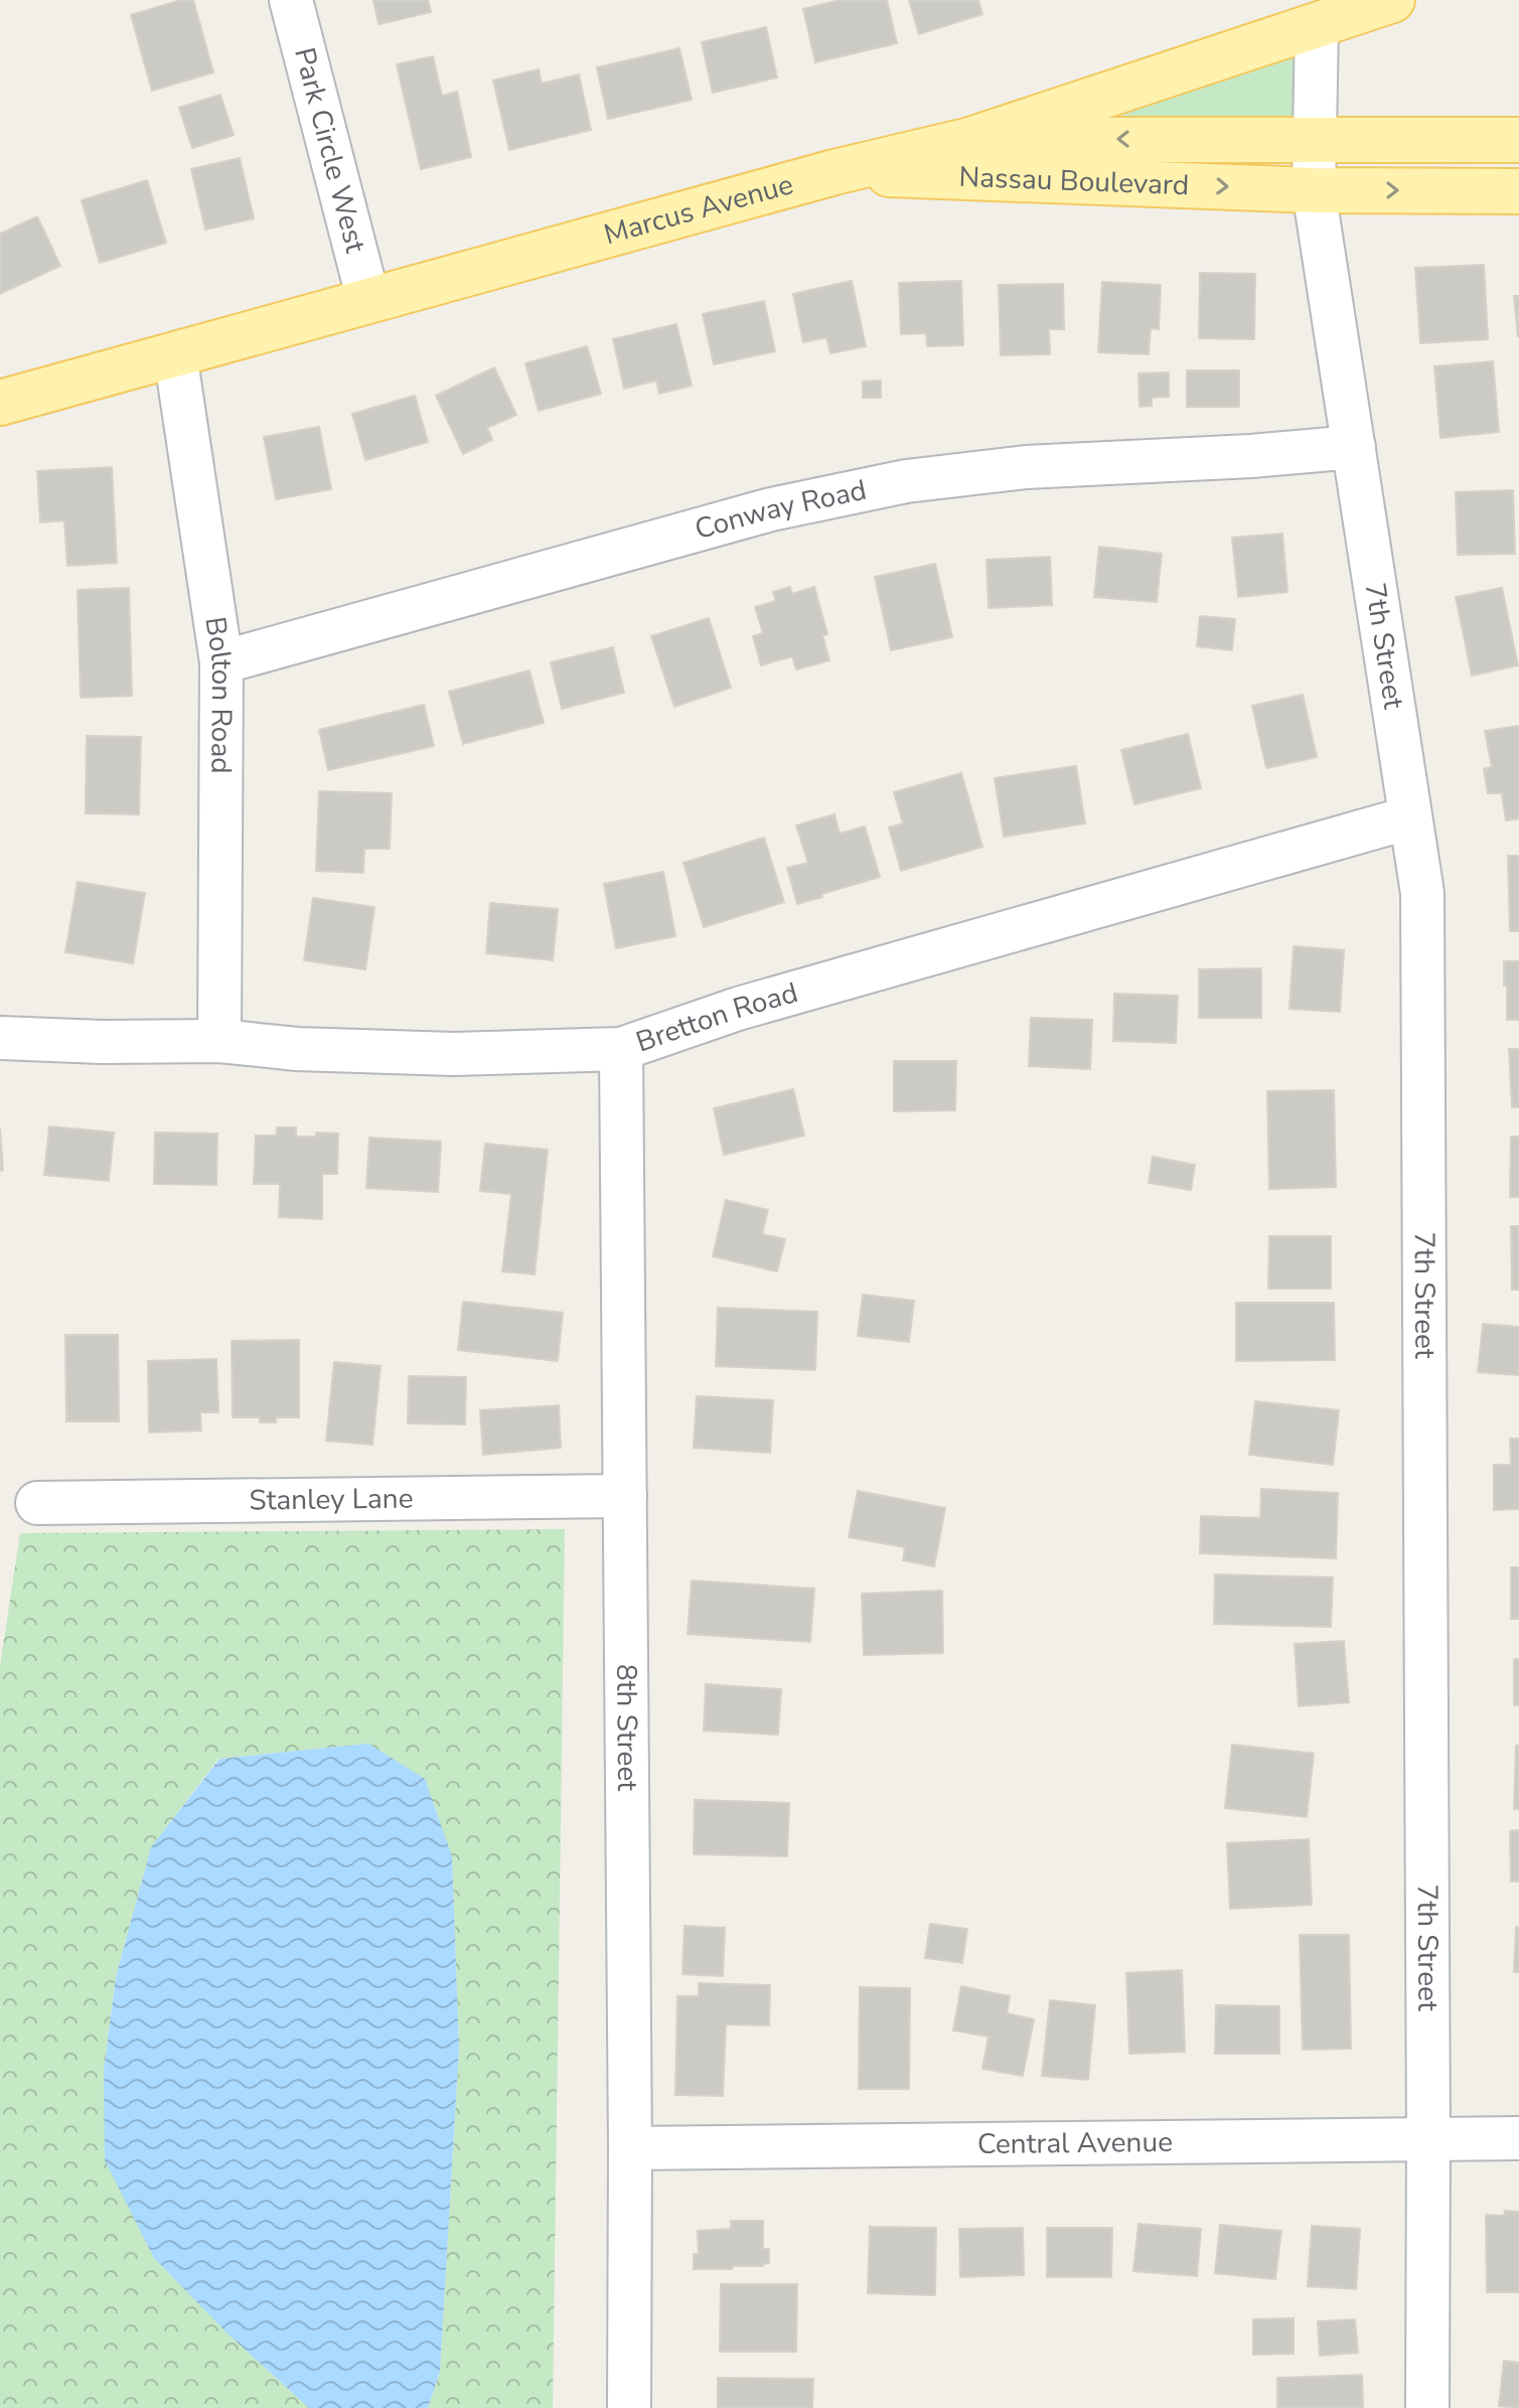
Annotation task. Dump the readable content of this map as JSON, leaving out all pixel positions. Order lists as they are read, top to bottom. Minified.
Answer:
{"streets":{"main road":["Nassau Boulevard","Marcus Avenue"],"street":["Park Circle West","Conway Road","7th Street","Bolton Road","Bretton Road","Stanley Lane","8th Street","Central Avenue"]},"crossings":[["Park Circle West","Marcus Avenue"],["Nassau Boulevard","Marcus Avenue"],["Nassau Boulevard","7th Street"],["Marcus Avenue","Bolton Road"],["Conway Road","7th Street"],["Conway Road","Bolton Road"],["7th Street","Bretton Road"],["7th Street","Central Avenue"],["Bolton Road","Bretton Road"],["Bretton Road","8th Street"],["Stanley Lane","8th Street"],["8th Street","Central Avenue"]]}
